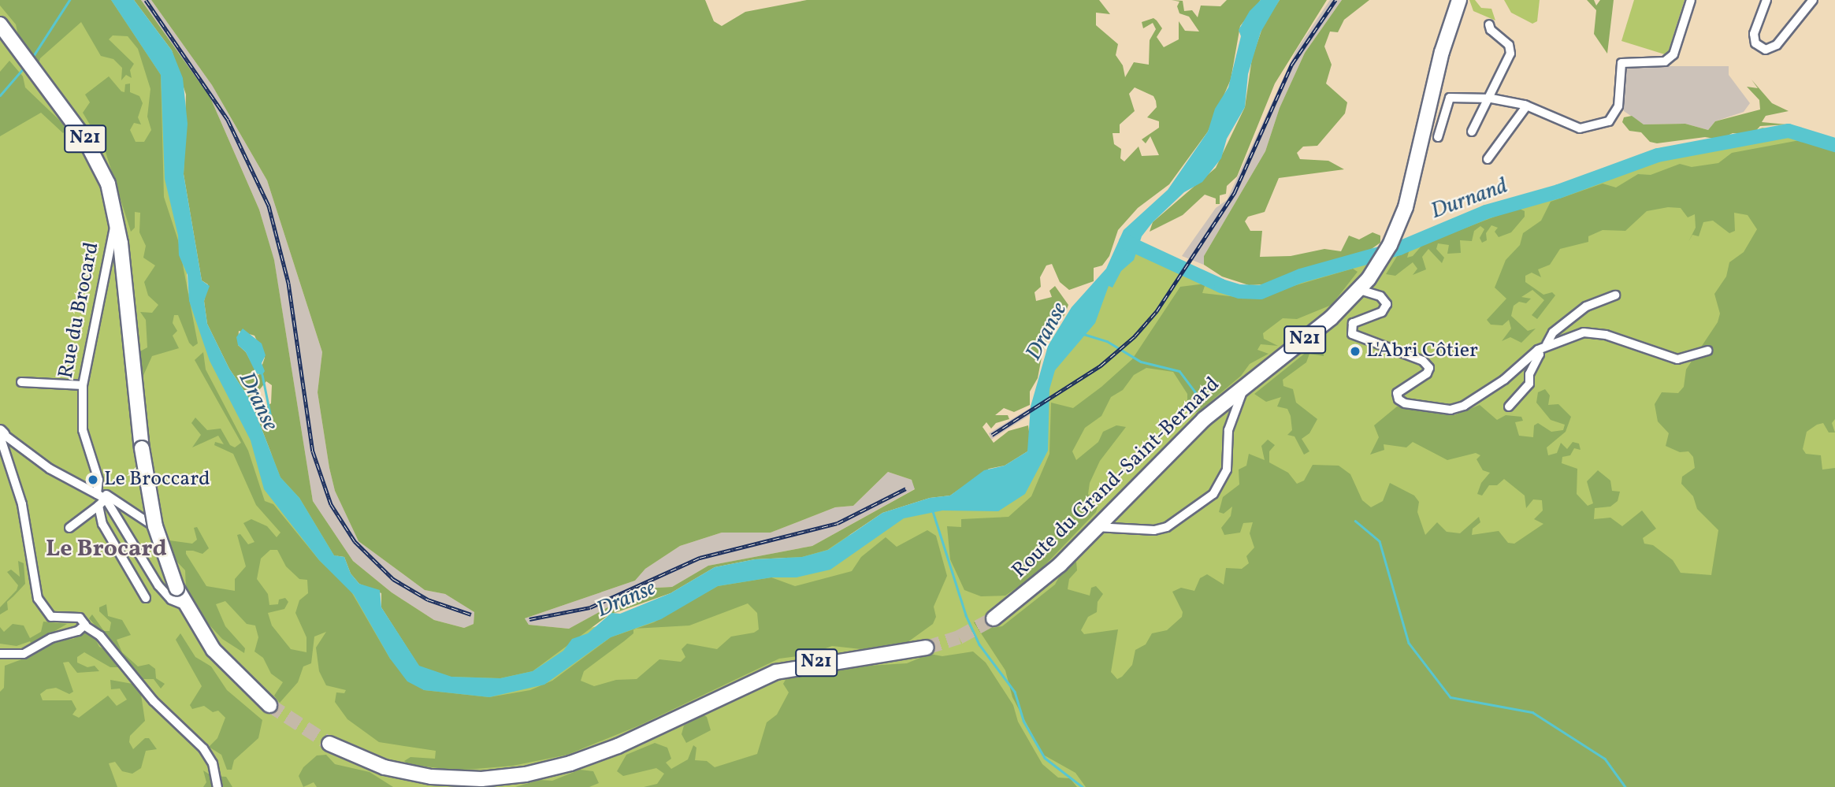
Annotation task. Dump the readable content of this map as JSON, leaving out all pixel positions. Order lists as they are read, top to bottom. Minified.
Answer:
{"streets":{"main road":["N21","Route du Grand-Saint-Bernard"],"street":["Rue du Brocard"]},"crossings":[["N21","Rue du Brocard"]],"districts":["Le Brocard"],"water":["Durnand","Dranse"],"places":["L'Abri Côtier","Le Broccard"]}
